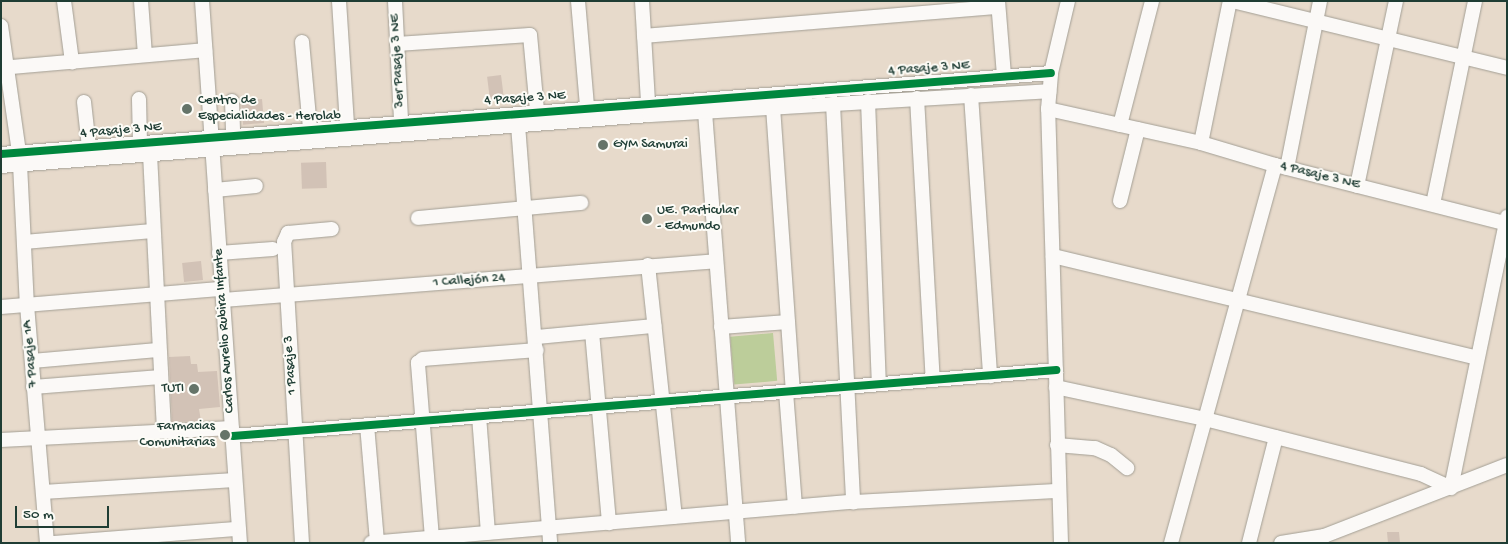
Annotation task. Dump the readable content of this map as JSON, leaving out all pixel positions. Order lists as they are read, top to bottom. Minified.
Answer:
{"streets":{"street":["3er Pasaje 3 NE","4 Pasaje 3 NE","1 Callejón 24","Carlos Aurelio Rubira Infante","7 Pasaje 1A","1 Pasaje 3"]},"crossings":[["3er Pasaje 3 NE","4 Pasaje 3 NE"],["4 Pasaje 3 NE","Carlos Aurelio Rubira Infante"],["4 Pasaje 3 NE","7 Pasaje 1A"],["1 Callejón 24","Carlos Aurelio Rubira Infante"],["1 Callejón 24","7 Pasaje 1A"],["1 Callejón 24","1 Pasaje 3"]],"places":["Centro de Especialidades - Herolab","GYM Samurai","UE. Particular - Edmundo","TUTI","Farmacias Comunitarias"],"scale_bar":"50 m"}
